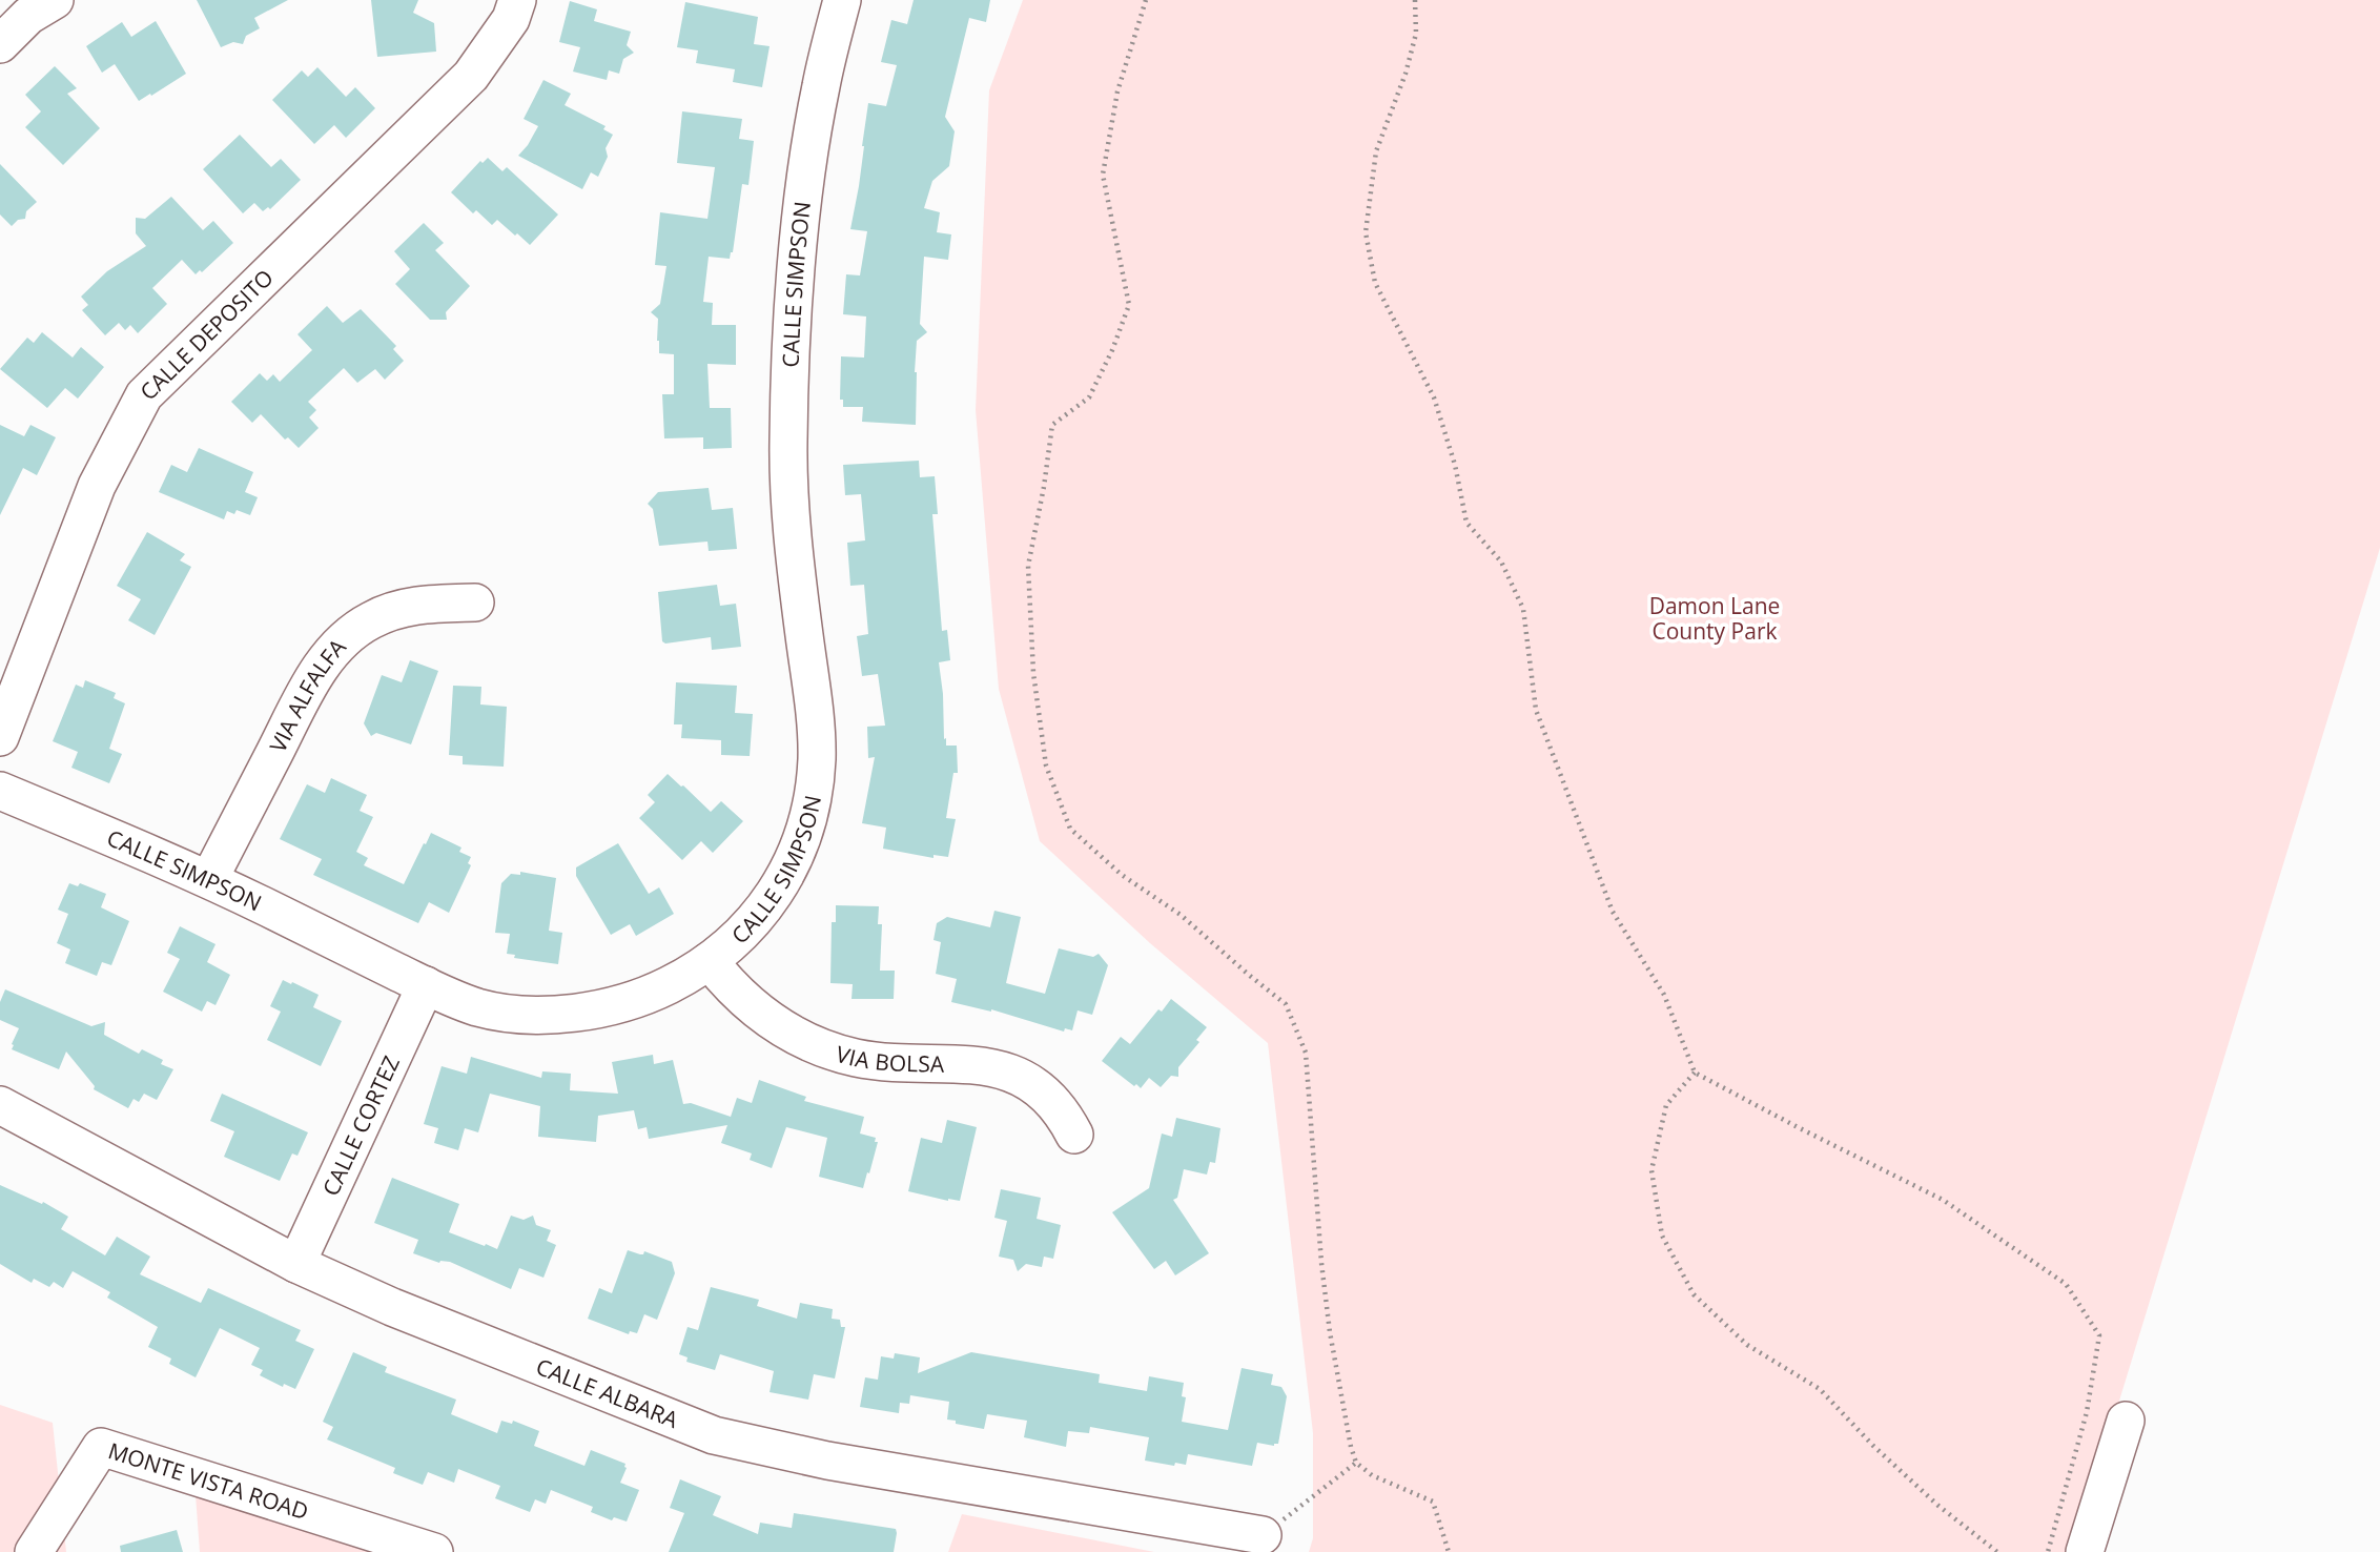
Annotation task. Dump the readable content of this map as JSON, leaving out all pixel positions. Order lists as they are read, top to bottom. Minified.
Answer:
{"streets":{"street":["CALLE SIMPSON","CALLE DEPOSITO","VIA ALFALFA","VIA BOLSA","CALLE CORTEZ","CALLE ALBARA","MONTE VISTA ROAD"]},"crossings":[["CALLE SIMPSON","VIA ALFALFA"],["CALLE SIMPSON","VIA BOLSA"],["CALLE SIMPSON","CALLE CORTEZ"],["CALLE CORTEZ","CALLE ALBARA"]],"parks":["Damon Lane County Park"]}
